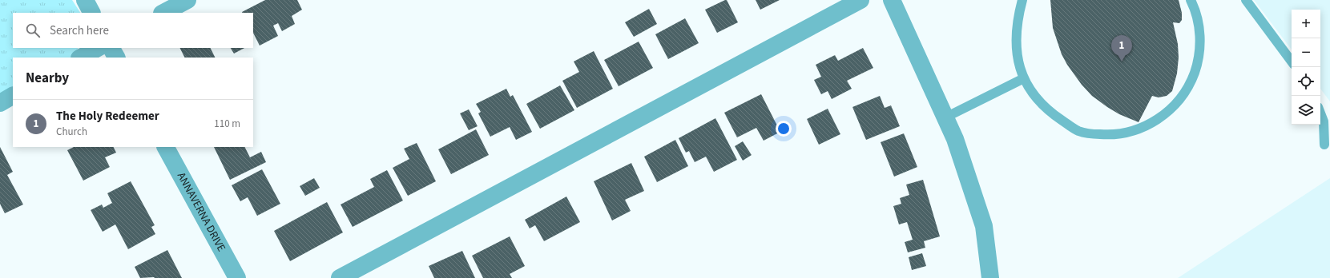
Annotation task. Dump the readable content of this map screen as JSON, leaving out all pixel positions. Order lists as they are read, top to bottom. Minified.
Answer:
{"streets":{"street":["ANNAVERNA DRIVE"]},"page":{"map_buttons":["+","−"],"search":"Search here","pins":"1","heading":"Nearby","list":[{"mark":"1","name":"The Holy Redeemer","note":"Church","value":"110 m"}]}}
